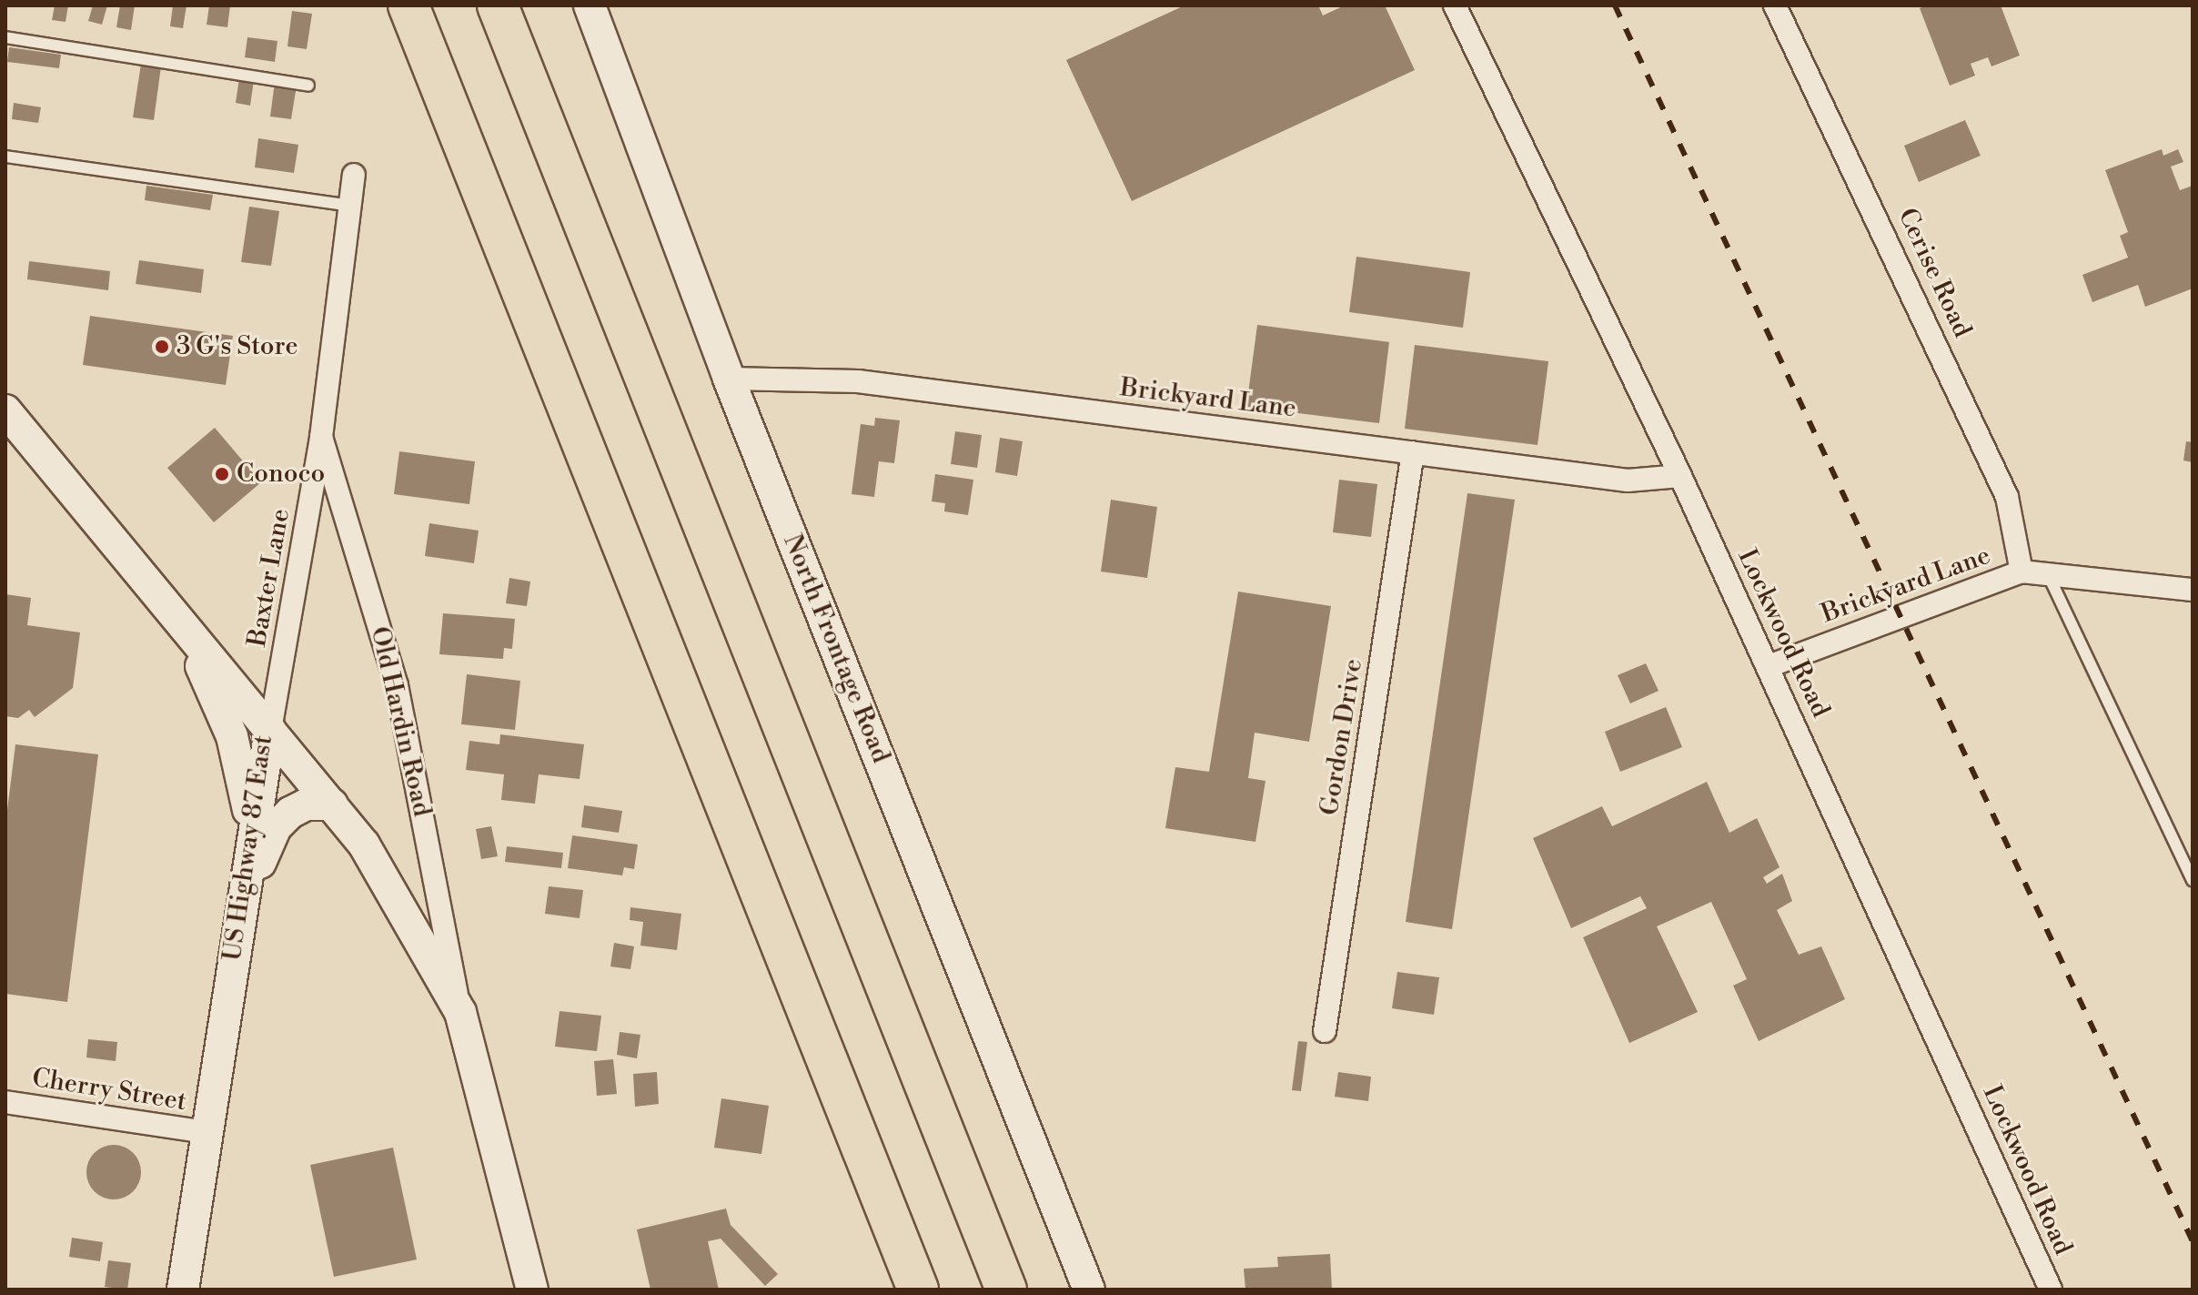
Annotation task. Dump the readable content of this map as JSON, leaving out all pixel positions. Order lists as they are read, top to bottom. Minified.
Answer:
{"streets":{"street":["Cerise Road","Brickyard Lane","Baxter Lane","Lockwood Road","North Frontage Road","Old Hardin Road","Gordon Drive","US Highway 87 East","Cherry Street"]},"crossings":[["Cerise Road","Brickyard Lane"],["Brickyard Lane","Lockwood Road"],["Brickyard Lane","North Frontage Road"],["Brickyard Lane","Gordon Drive"],["Baxter Lane","Old Hardin Road"],["Baxter Lane","US Highway 87 East"],["Old Hardin Road","US Highway 87 East"],["US Highway 87 East","Cherry Street"]],"places":["3 G's Store","Conoco"]}
